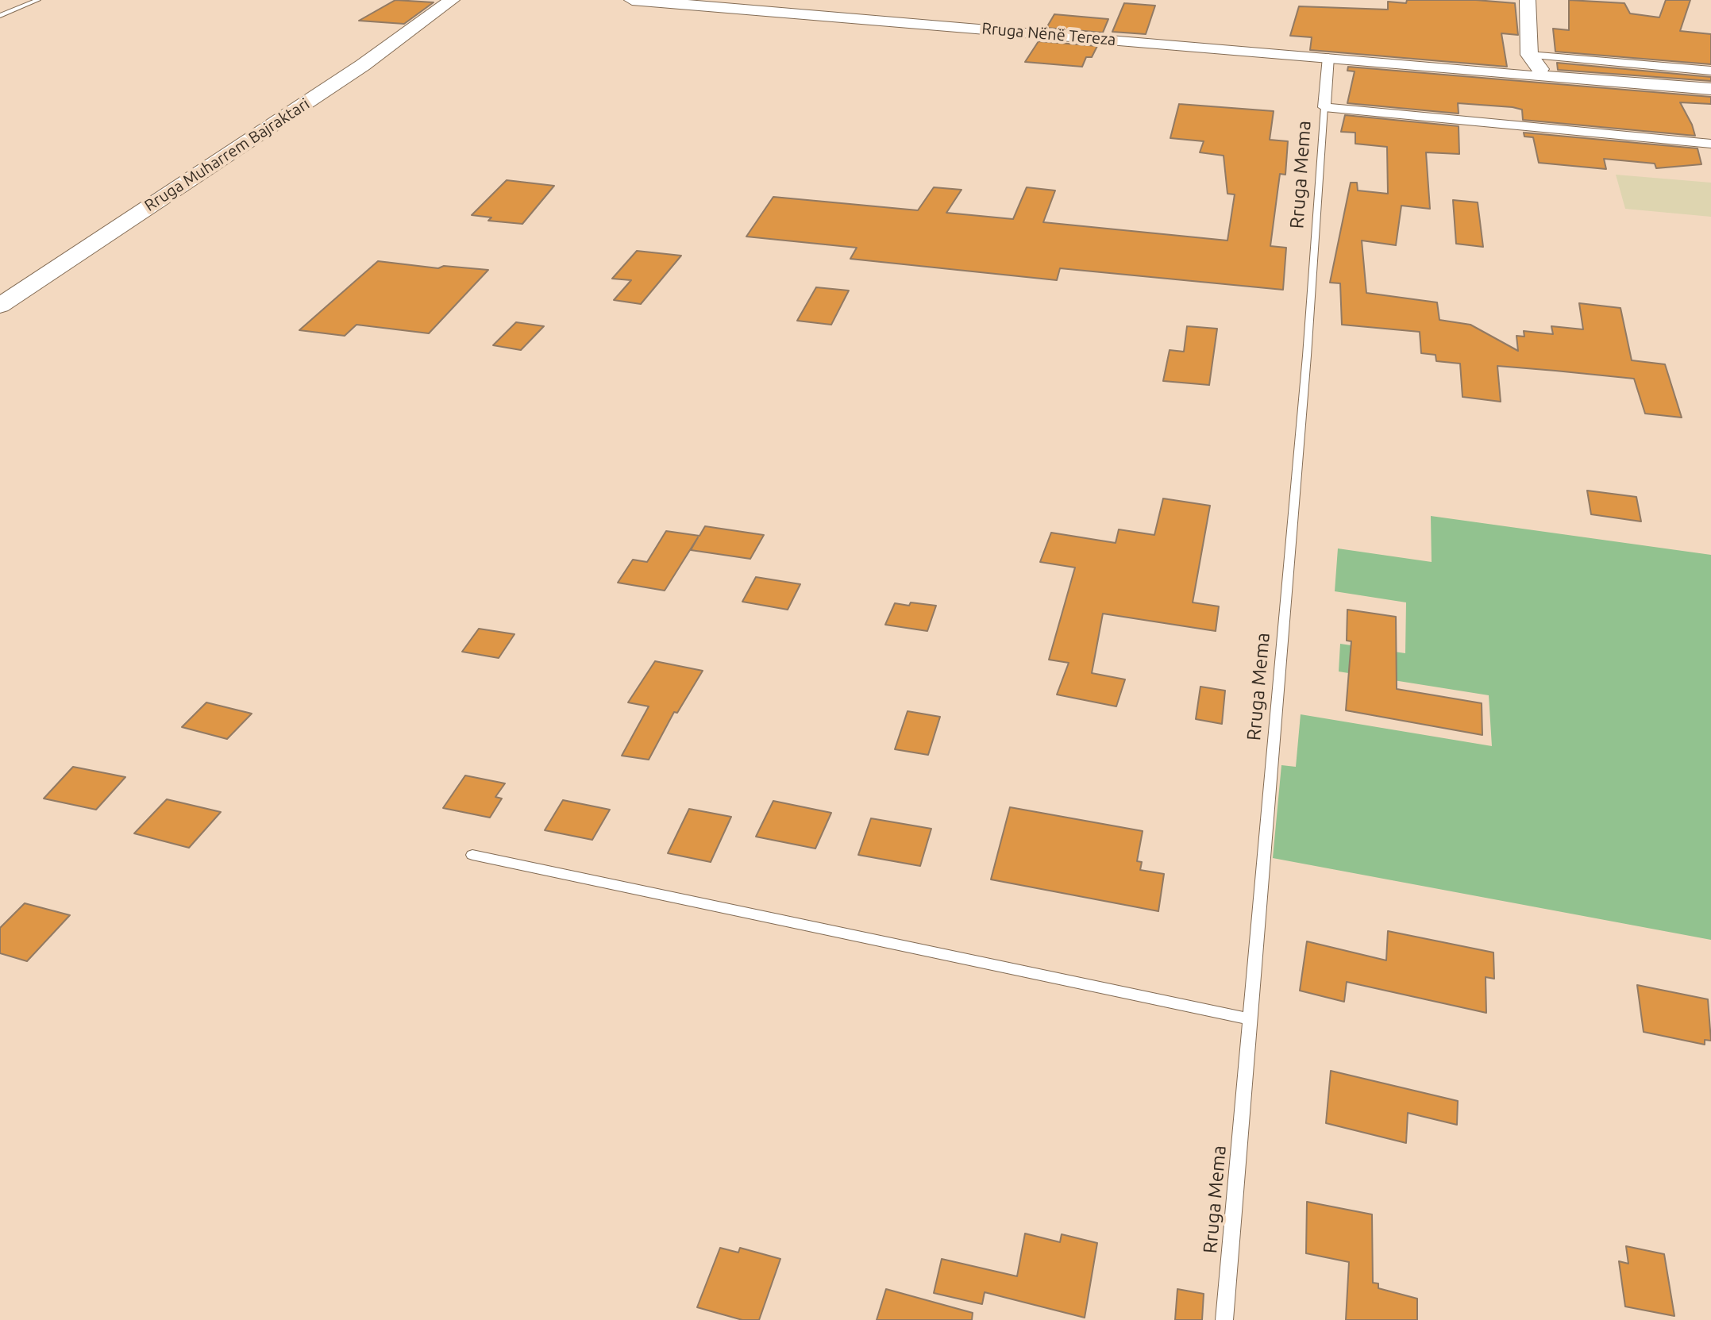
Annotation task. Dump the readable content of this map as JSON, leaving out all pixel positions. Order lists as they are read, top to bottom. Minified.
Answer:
{"streets":{"main road":["Rruga Nënë Tereza","Rruga Muharrem Bajraktari"],"street":["Rruga Mema"]},"crossings":[["Rruga Nënë Tereza","Rruga Mema"]]}
